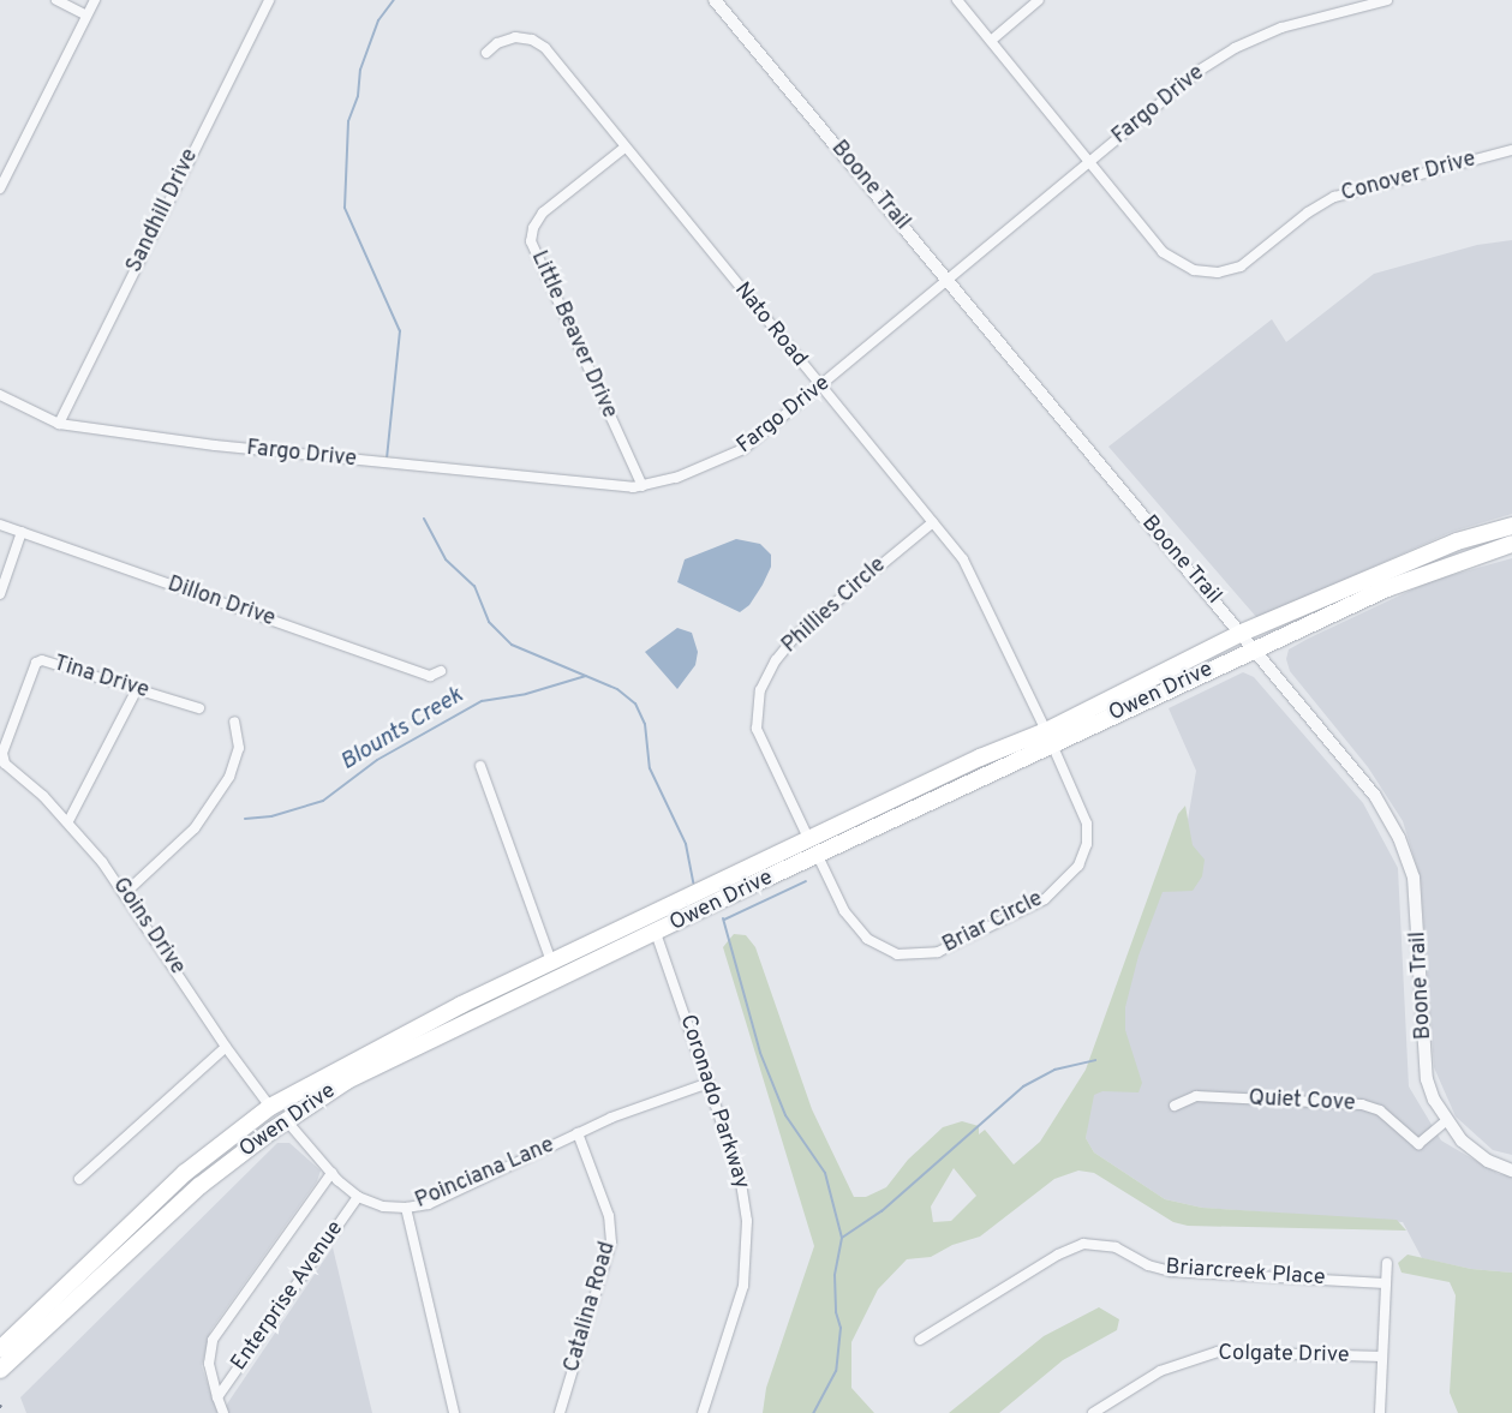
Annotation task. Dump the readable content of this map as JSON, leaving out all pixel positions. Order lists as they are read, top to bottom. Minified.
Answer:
{"streets":{"highway":["Owen Drive"],"street":["Fargo Drive","Conover Drive","Boone Trail","Sandhill Drive","Nato Road","Little Beaver Drive","Dillon Drive","Phillies Circle","Tina Drive","Briar Circle","Goins Drive","Coronado Parkway","Quiet Cove","Poinciana Lane","Briarcreek Place","Enterprise Avenue","Catalina Road","Colgate Drive"]},"crossings":[["Fargo Drive","Conover Drive"],["Fargo Drive","Boone Trail"],["Fargo Drive","Sandhill Drive"],["Fargo Drive","Nato Road"],["Fargo Drive","Little Beaver Drive"],["Boone Trail","Owen Drive"],["Boone Trail","Quiet Cove"],["Nato Road","Little Beaver Drive"],["Nato Road","Phillies Circle"],["Nato Road","Owen Drive"],["Nato Road","Briar Circle"],["Phillies Circle","Owen Drive"],["Tina Drive","Goins Drive"],["Owen Drive","Briar Circle"],["Owen Drive","Goins Drive"],["Owen Drive","Coronado Parkway"],["Owen Drive","Poinciana Lane"],["Coronado Parkway","Poinciana Lane"],["Poinciana Lane","Enterprise Avenue"],["Poinciana Lane","Catalina Road"]],"water":["Blounts Creek"]}
